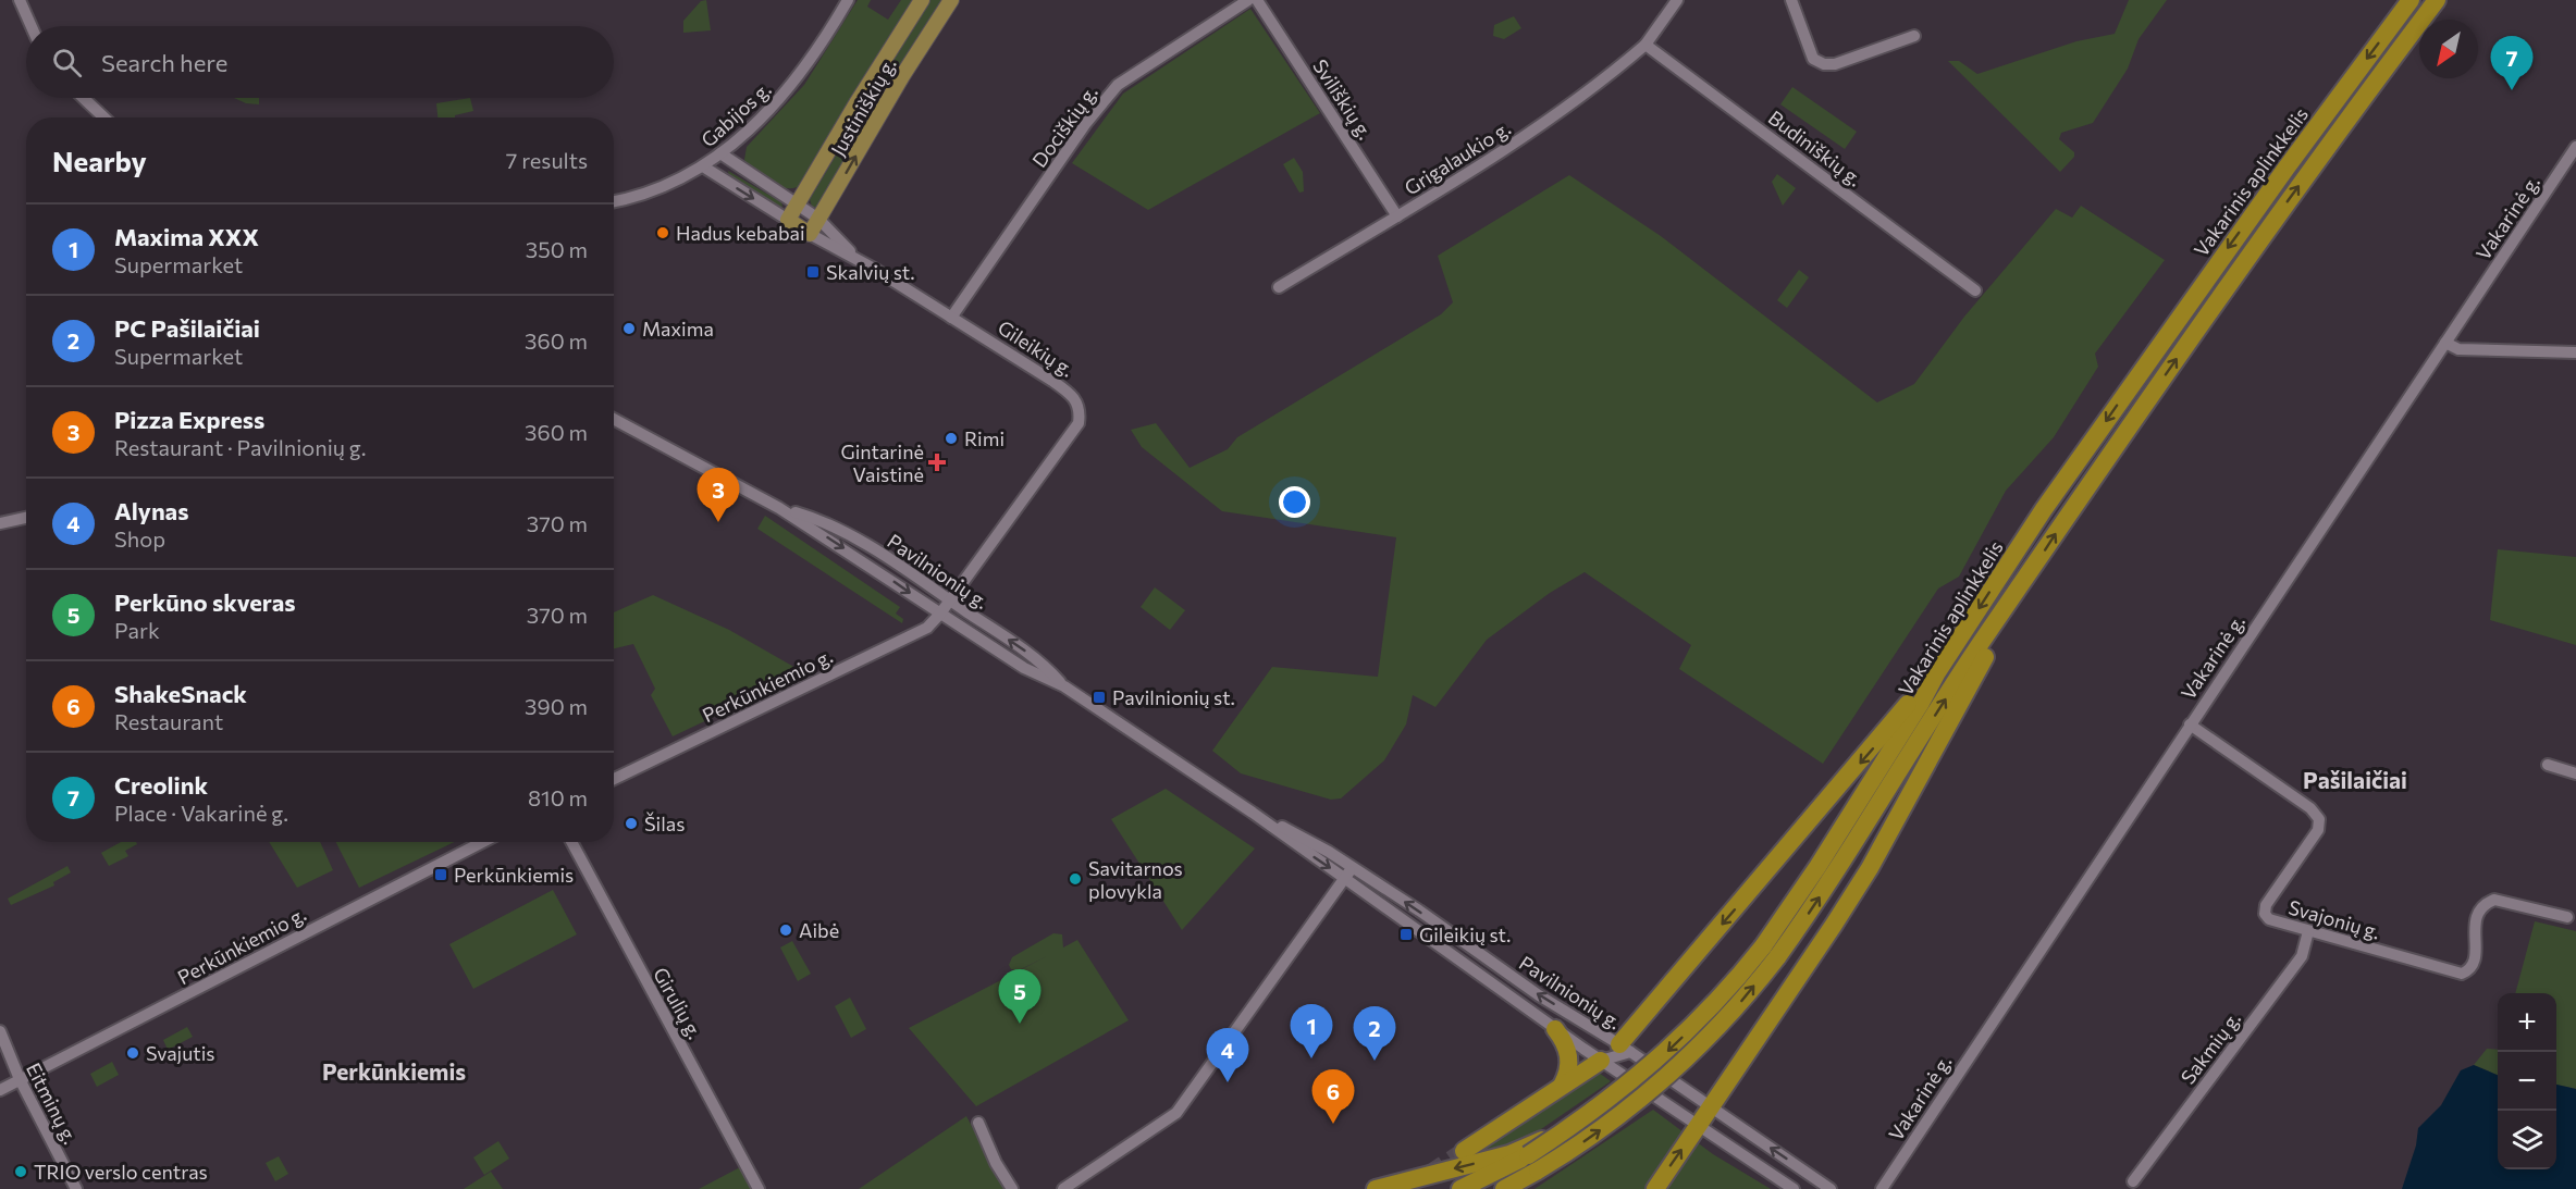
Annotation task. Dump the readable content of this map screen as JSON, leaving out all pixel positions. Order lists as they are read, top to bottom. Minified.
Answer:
{"streets":{"highway":["Vakarinis aplinkkelis"],"main road":["Justiniškių g.","Gileikių g."],"street":["Sviliškių g.","Gabijos g.","Dociškių g.","Budiniškių g.","Grigalaukio g.","Vakarinė g.","Pavilnionių g.","Perkūnkiemio g.","Svajonių g.","Girulių g.","Sakmių g.","Eitminų g."]},"crossings":[["Sviliškių g.","Grigalaukio g."],["Justiniškių g.","Gileikių g."],["Gabijos g.","Gileikių g."],["Dociškių g.","Gileikių g."],["Budiniškių g.","Grigalaukio g."],["Vakarinė g.","Svajonių g."],["Gileikių g.","Pavilnionių g."],["Gileikių g.","Perkūnkiemio g."],["Pavilnionių g.","Perkūnkiemio g."],["Perkūnkiemio g.","Eitminų g."],["Svajonių g.","Sakmių g."]],"districts":["Pašilaičiai","Perkūnkiemis"],"places":{"other":["Hadus kebabai","Maxima","Rimi","Šilas","Savitarnos plovykla","Aibė","Svajutis","TRIO verslo centras"],"transit":["Skalvių st.","Pavilnionių st.","Perkūnkiemis","Gileikių st."],"health":["Gintarinė Vaistinė"]},"north":"bottom left","page":{"search":"Search here","pins":["7","3","5","1","2","4","6"],"heading":["Nearby","7 results"],"list":[{"mark":"1","name":"Maxima XXX","note":"Supermarket","value":"350 m"},{"mark":"2","name":"PC Pašilaičiai","note":"Supermarket","value":"360 m"},{"mark":"3","name":"Pizza Express","note":"Restaurant · Pavilnionių g.","value":"360 m"},{"mark":"4","name":"Alynas","note":"Shop","value":"370 m"},{"mark":"5","name":"Perkūno skveras","note":"Park","value":"370 m"},{"mark":"6","name":"ShakeSnack","note":"Restaurant","value":"390 m"},{"mark":"7","name":"Creolink","note":"Place · Vakarinė g.","value":"810 m"}],"map_buttons":["+","−"]}}
